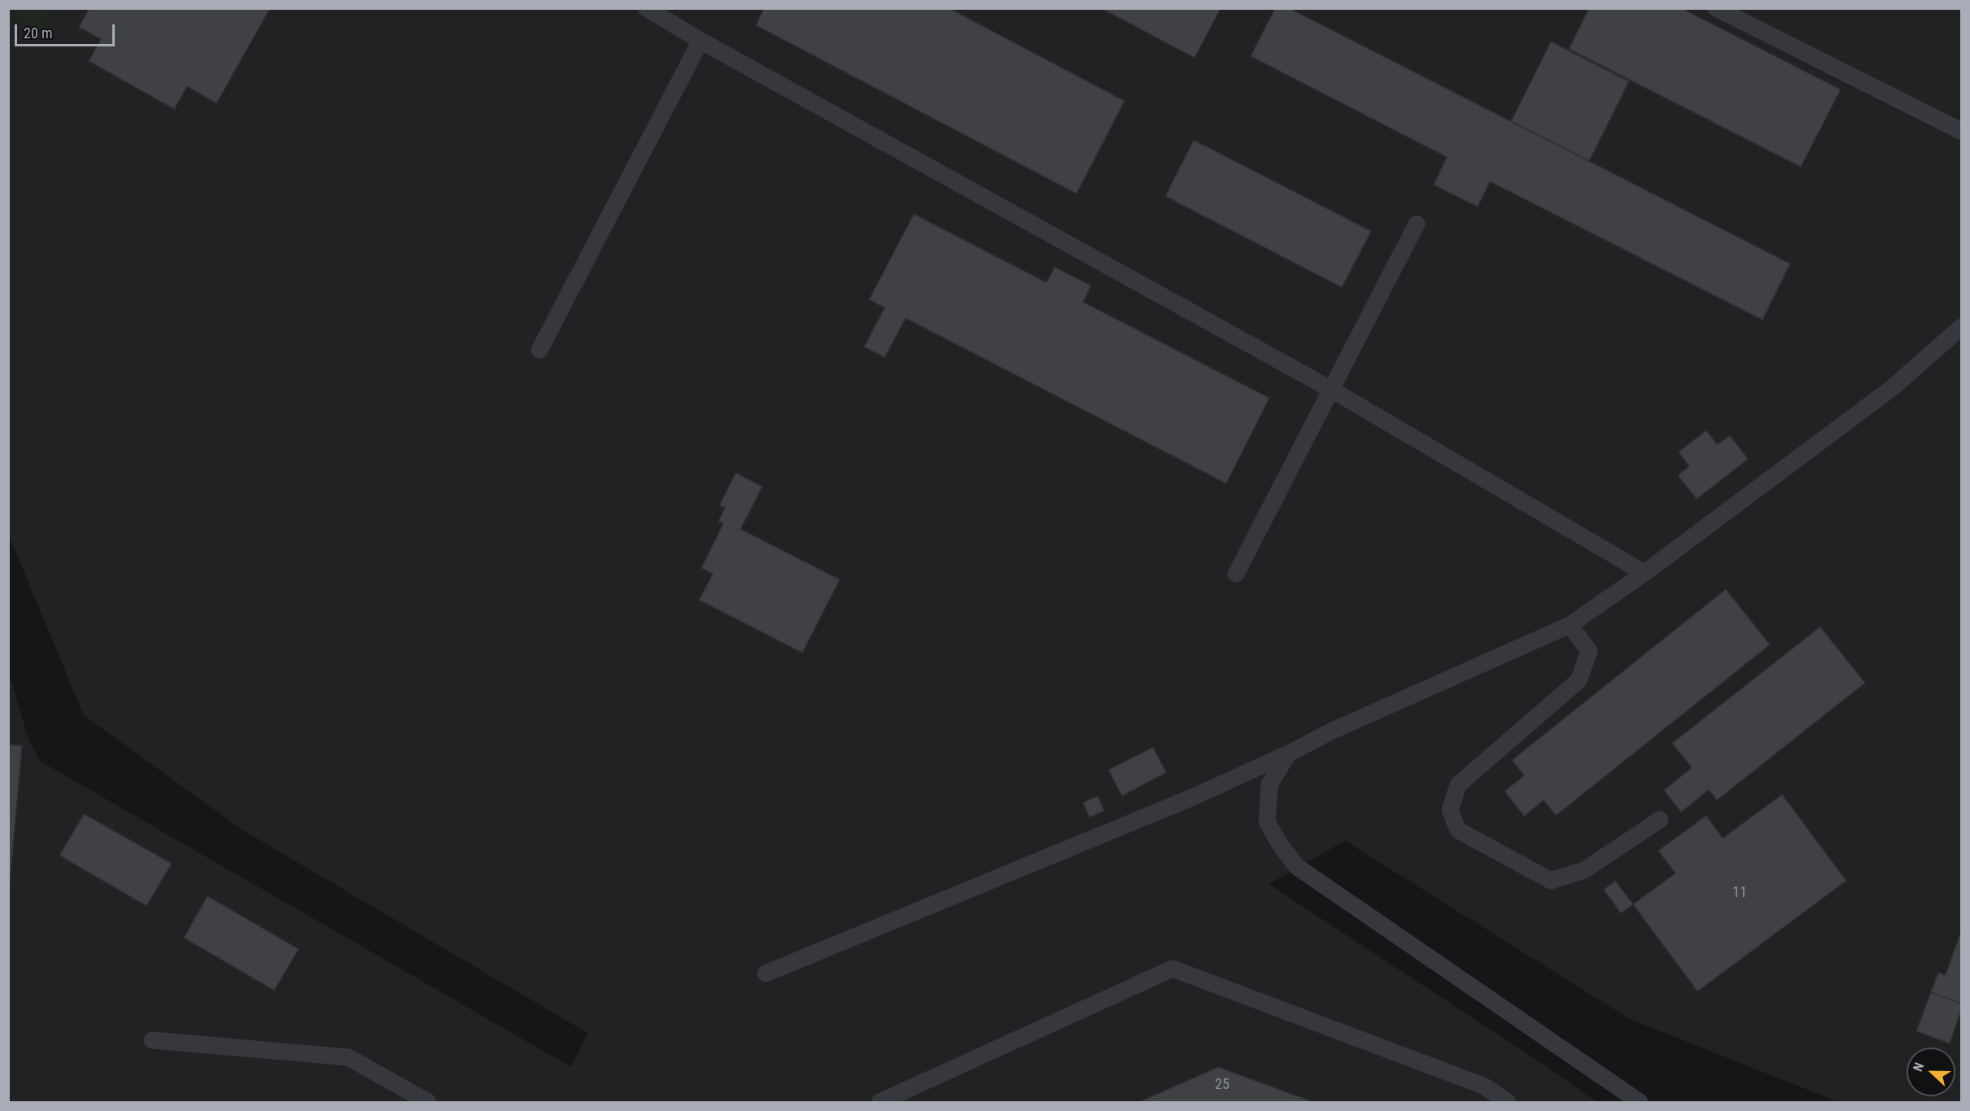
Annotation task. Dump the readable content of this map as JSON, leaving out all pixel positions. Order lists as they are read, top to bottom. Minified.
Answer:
{"house_numbers":["11","25"],"scale_bar":"20 m","north":"left"}
